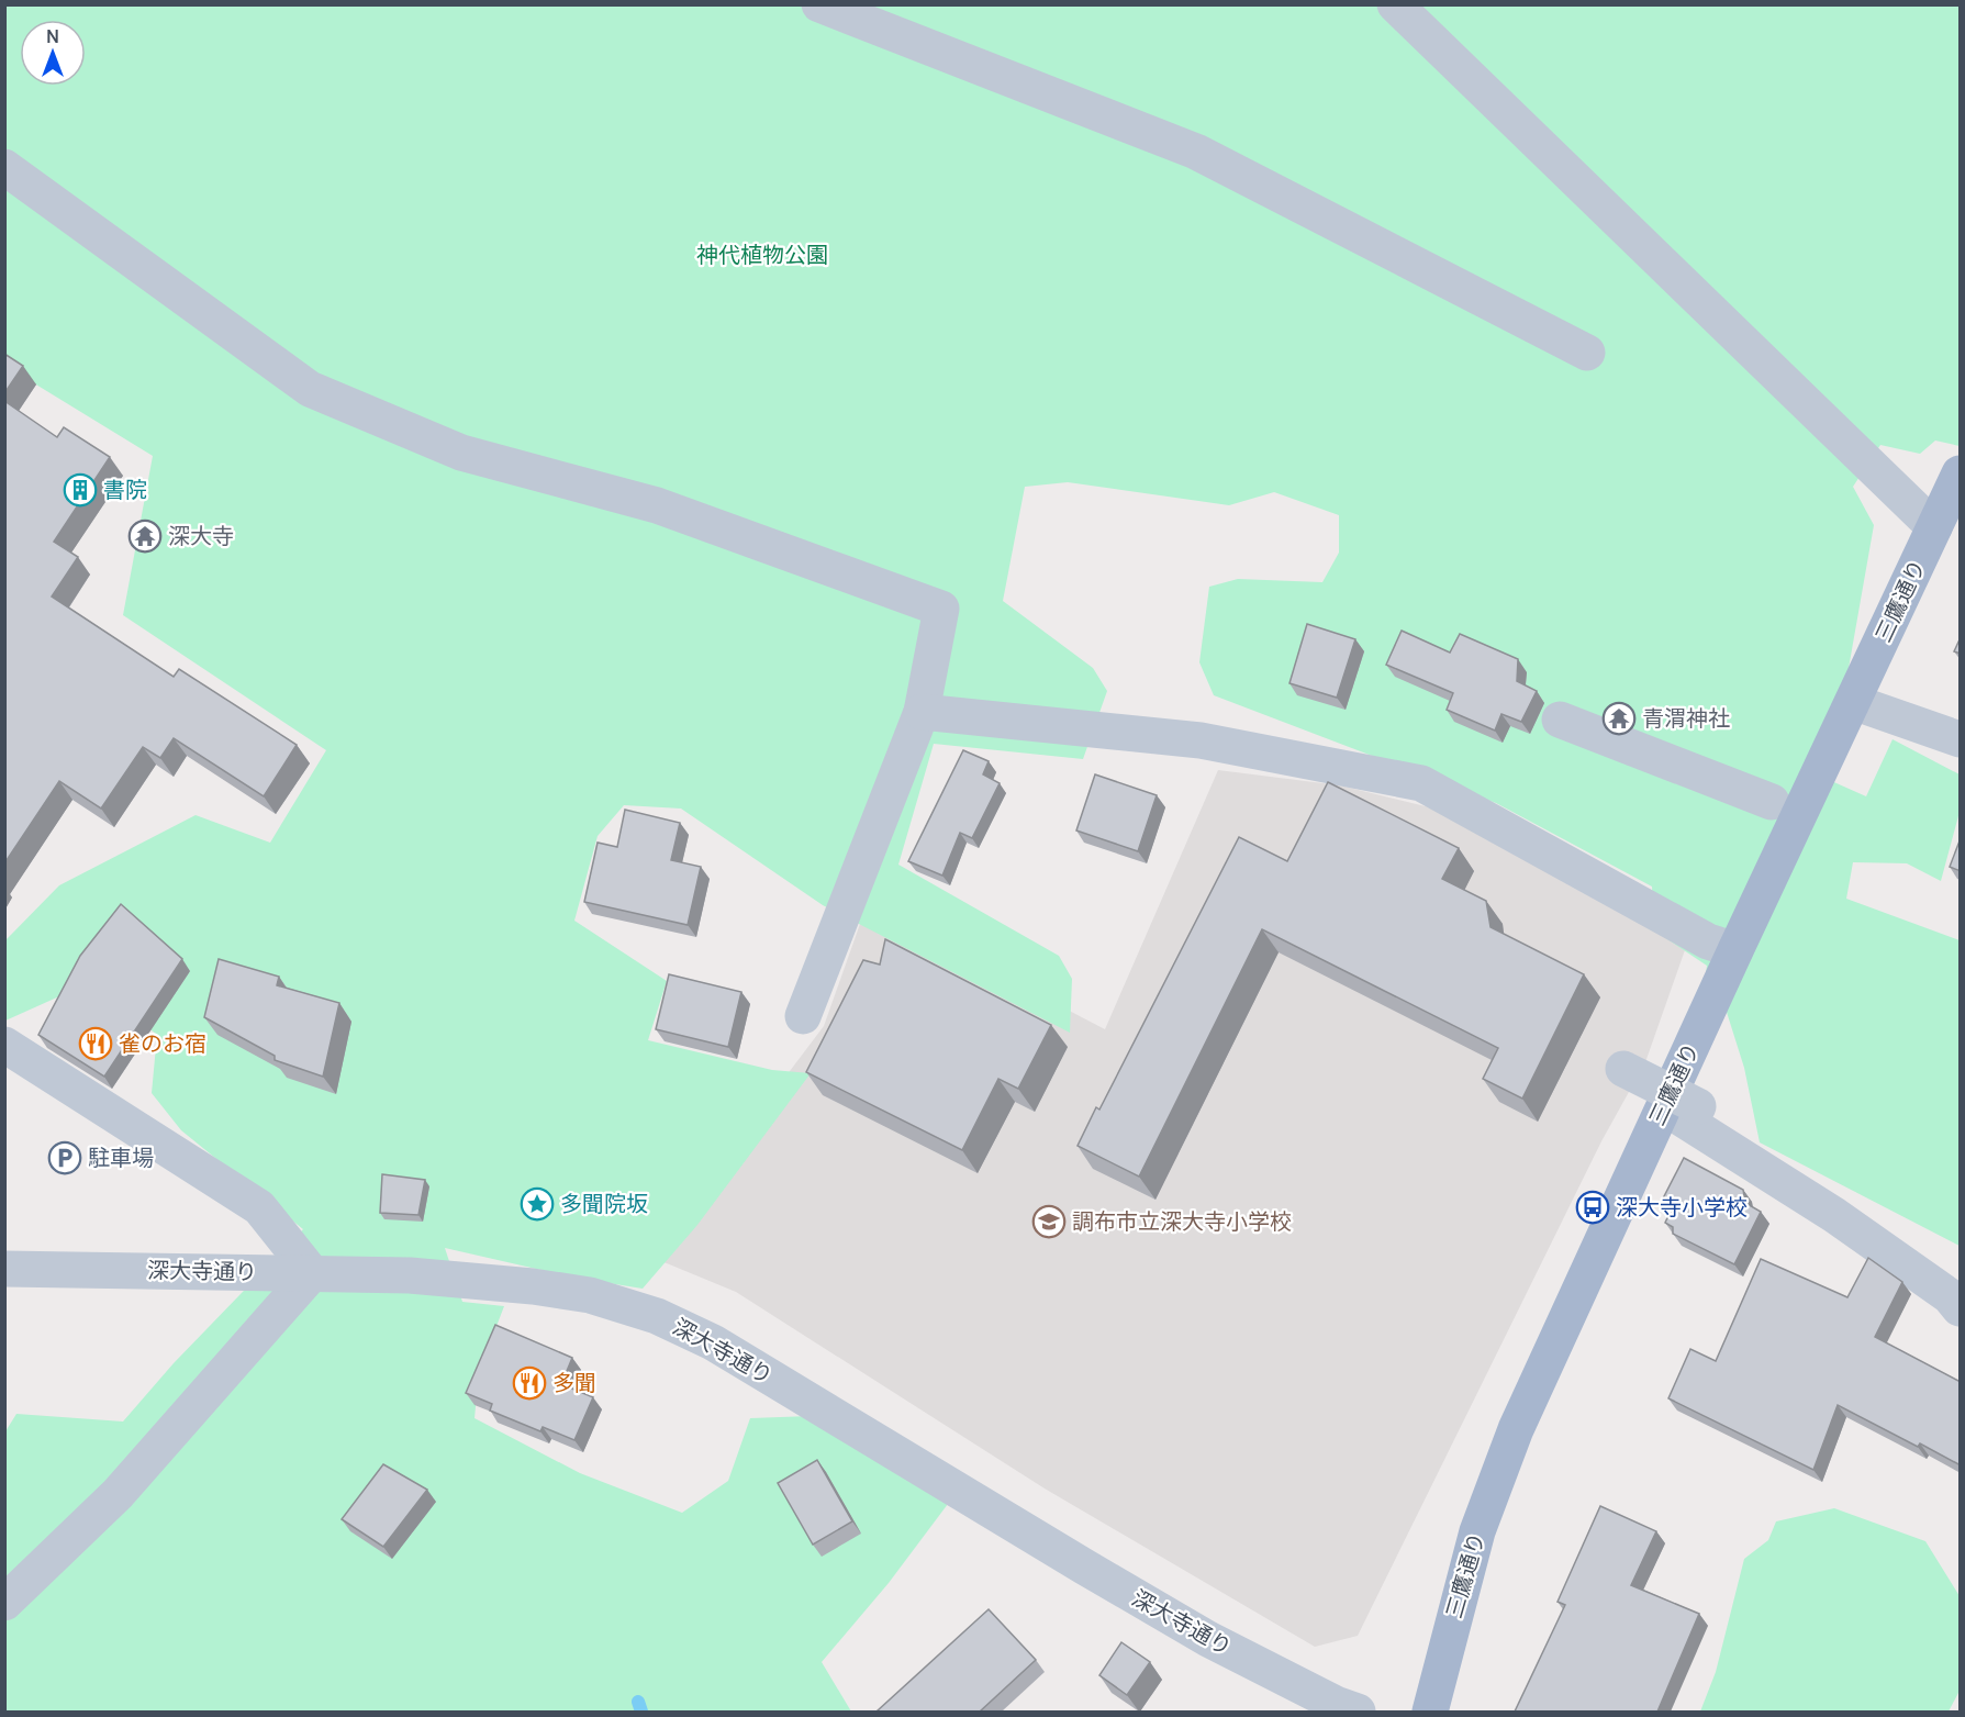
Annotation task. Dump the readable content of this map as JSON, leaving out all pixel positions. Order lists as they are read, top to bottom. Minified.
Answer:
{"streets":{"main road":["三鷹通り"],"street":["深大寺通り"]},"parks":["神代植物公園"],"places":{"building":["書院"],"temple":["深大寺","青渭神社"],"restaurant":["雀のお宿","多聞"],"parking":["駐車場"],"place":["多聞院坂"],"bus stop":["深大寺小学校"],"school or university":["調布市立深大寺小学校"]},"north":"top"}
